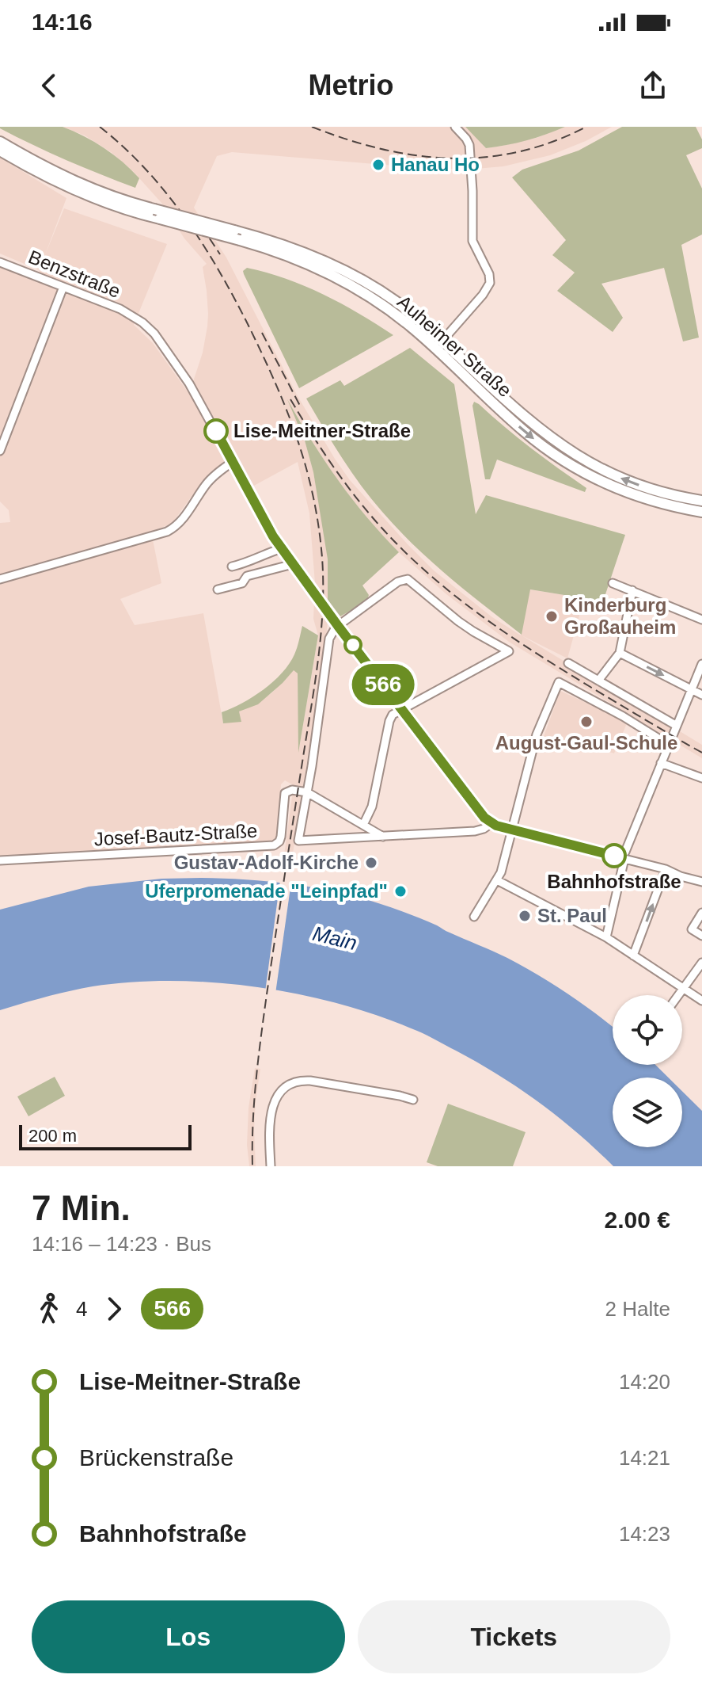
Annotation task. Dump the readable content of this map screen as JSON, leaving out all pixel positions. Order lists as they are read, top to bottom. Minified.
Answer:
{"streets":{"main road":["Auheimer Straße"],"street":["Benzstraße","Josef-Bautz-Straße"]},"water":["Main"],"places":["Hanau Ho","Lise-Meitner-Straße","Kinderburg Großauheim","August-Gaul-Schule","Bahnhofstraße","Gustav-Adolf-Kirche","Uferpromenade \"Leinpfad\"","St. Paul"],"lines":["bus line 566"],"scale_bar":"200 m","page":{"status":"14:16","header":"Metrio","on_map":"566","scale":"200 m","heading":["7 Min.","14:16 – 14:23 · Bus","2.00 €"],"legs":["4","566","2 Halte"],"list":[{"name":"Lise-Meitner-Straße","value":"14:20"},{"name":"Brückenstraße","value":"14:21"},{"name":"Bahnhofstraße","value":"14:23"}],"buttons":["Los","Tickets"]}}
